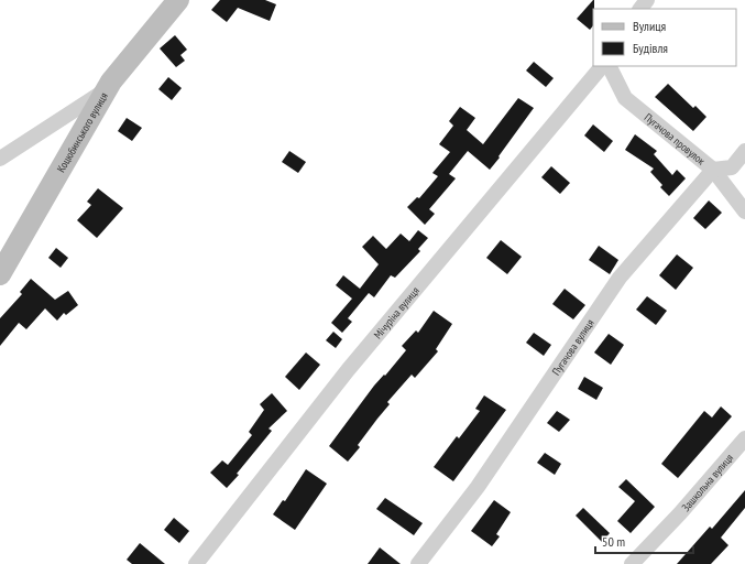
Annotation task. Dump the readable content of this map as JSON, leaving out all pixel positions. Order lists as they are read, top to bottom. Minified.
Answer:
{"streets":{"street":["Коцюбинського вулиця","Пугачова провулок","Мічуріна вулиця","Пугачова вулиця","Зашкольна вулиця"]},"crossings":[["Пугачова провулок","Пугачова вулиця"]],"legend":["Вулиця","Будівля"],"scale_bar":"50 m"}
